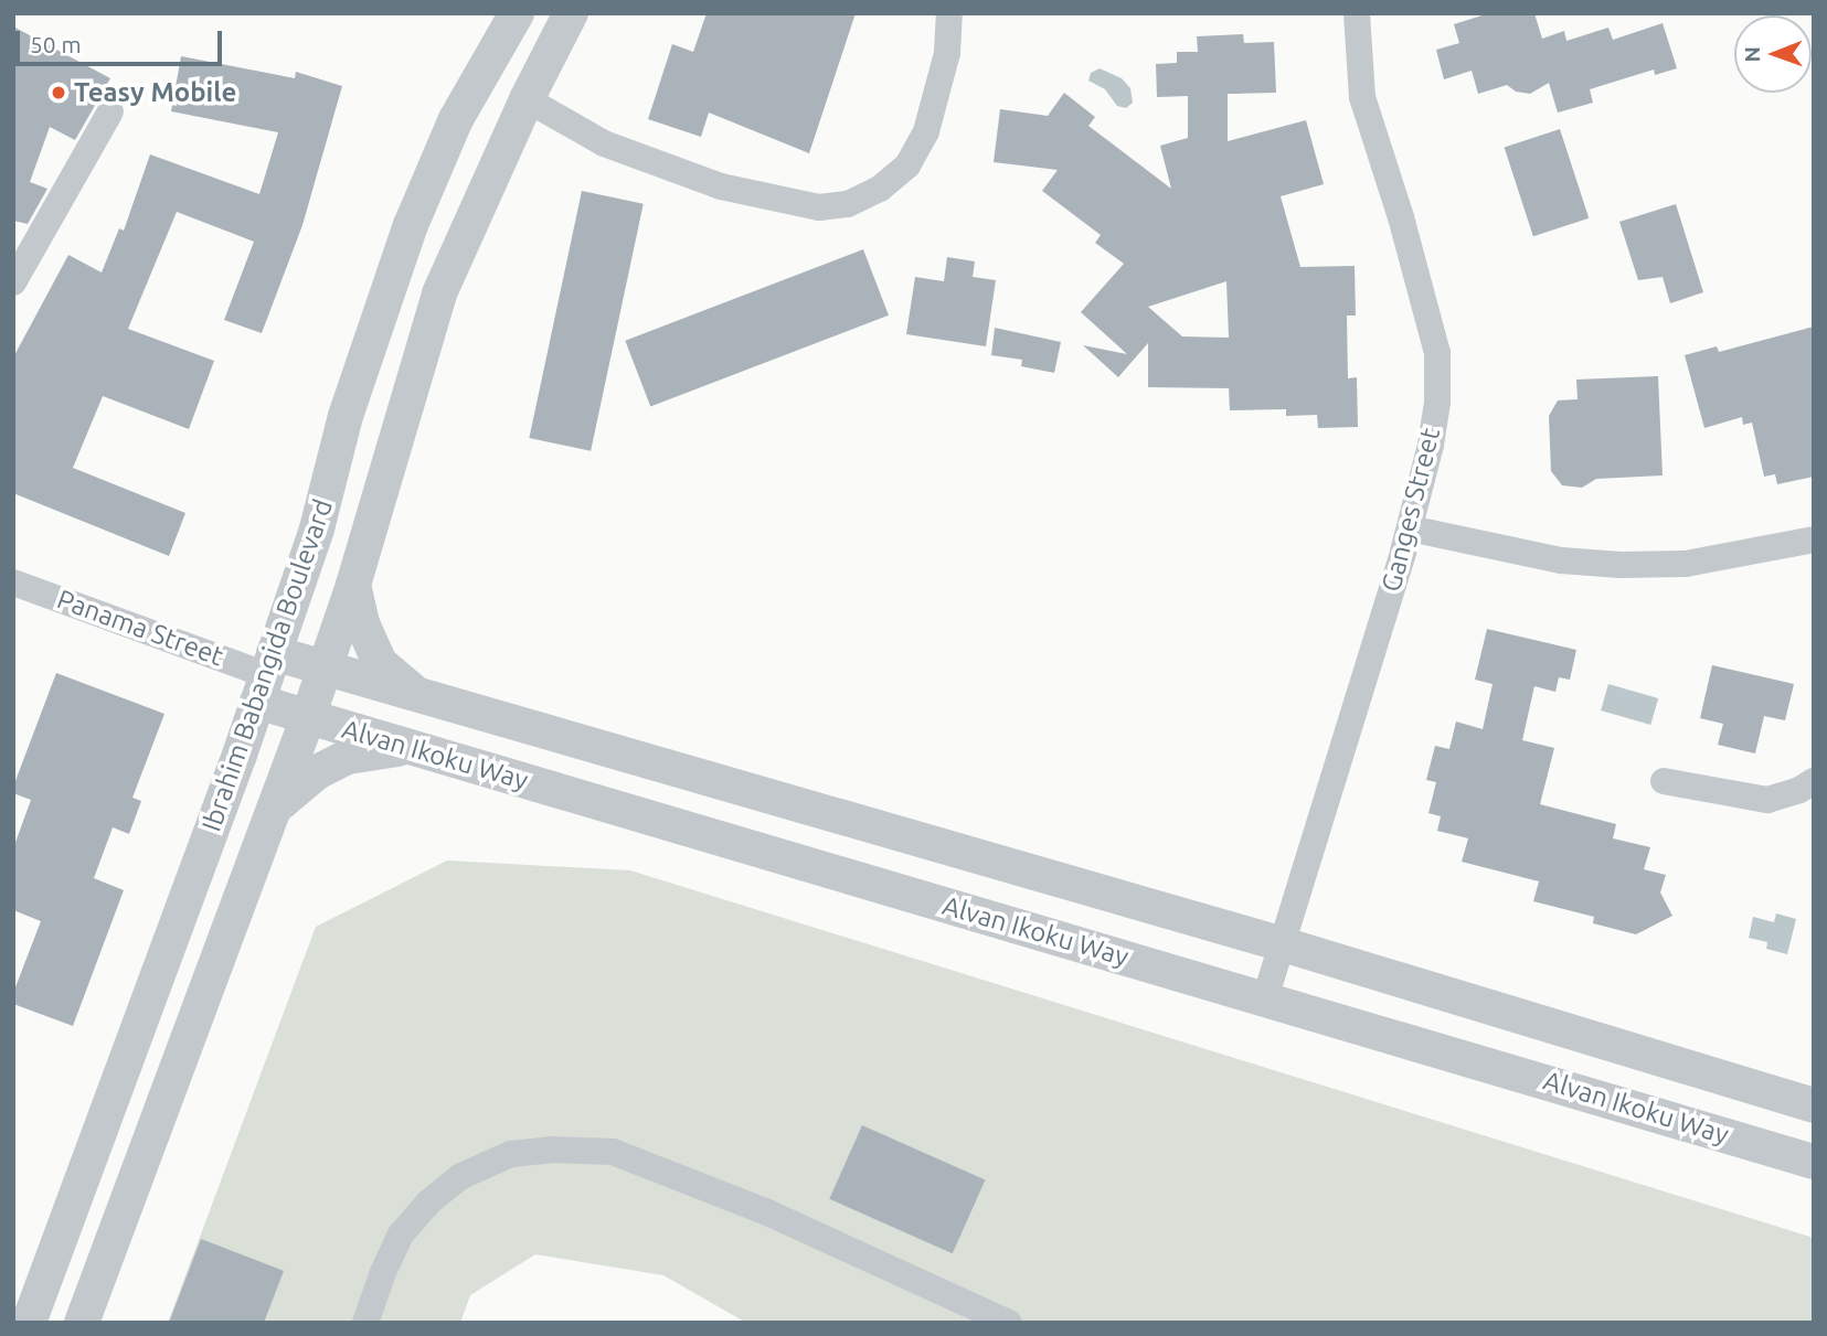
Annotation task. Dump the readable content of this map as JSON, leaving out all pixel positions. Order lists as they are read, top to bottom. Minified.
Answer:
{"streets":{"street":["Ganges Street","Panama Street","Ibrahim Babangida Boulevard","Alvan Ikoku Way"]},"crossings":[["Ganges Street","Alvan Ikoku Way"],["Panama Street","Ibrahim Babangida Boulevard"],["Panama Street","Alvan Ikoku Way"],["Ibrahim Babangida Boulevard","Alvan Ikoku Way"]],"places":["Teasy Mobile"],"scale_bar":"50 m","north":"left"}
